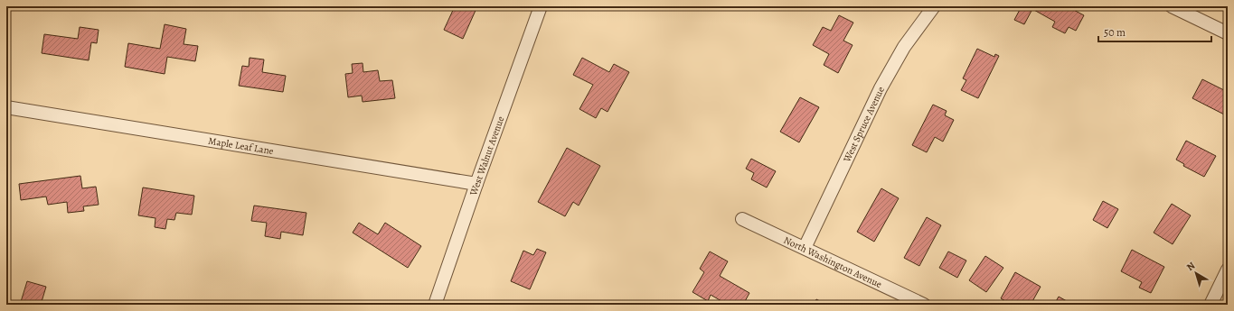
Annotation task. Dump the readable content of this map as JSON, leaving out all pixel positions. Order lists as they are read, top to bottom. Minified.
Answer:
{"streets":{"street":["West Spruce Avenue","Maple Leaf Lane","West Walnut Avenue","North Washington Avenue"]},"crossings":[["West Spruce Avenue","North Washington Avenue"],["Maple Leaf Lane","West Walnut Avenue"]],"scale_bar":"50 m","north":"top left"}
